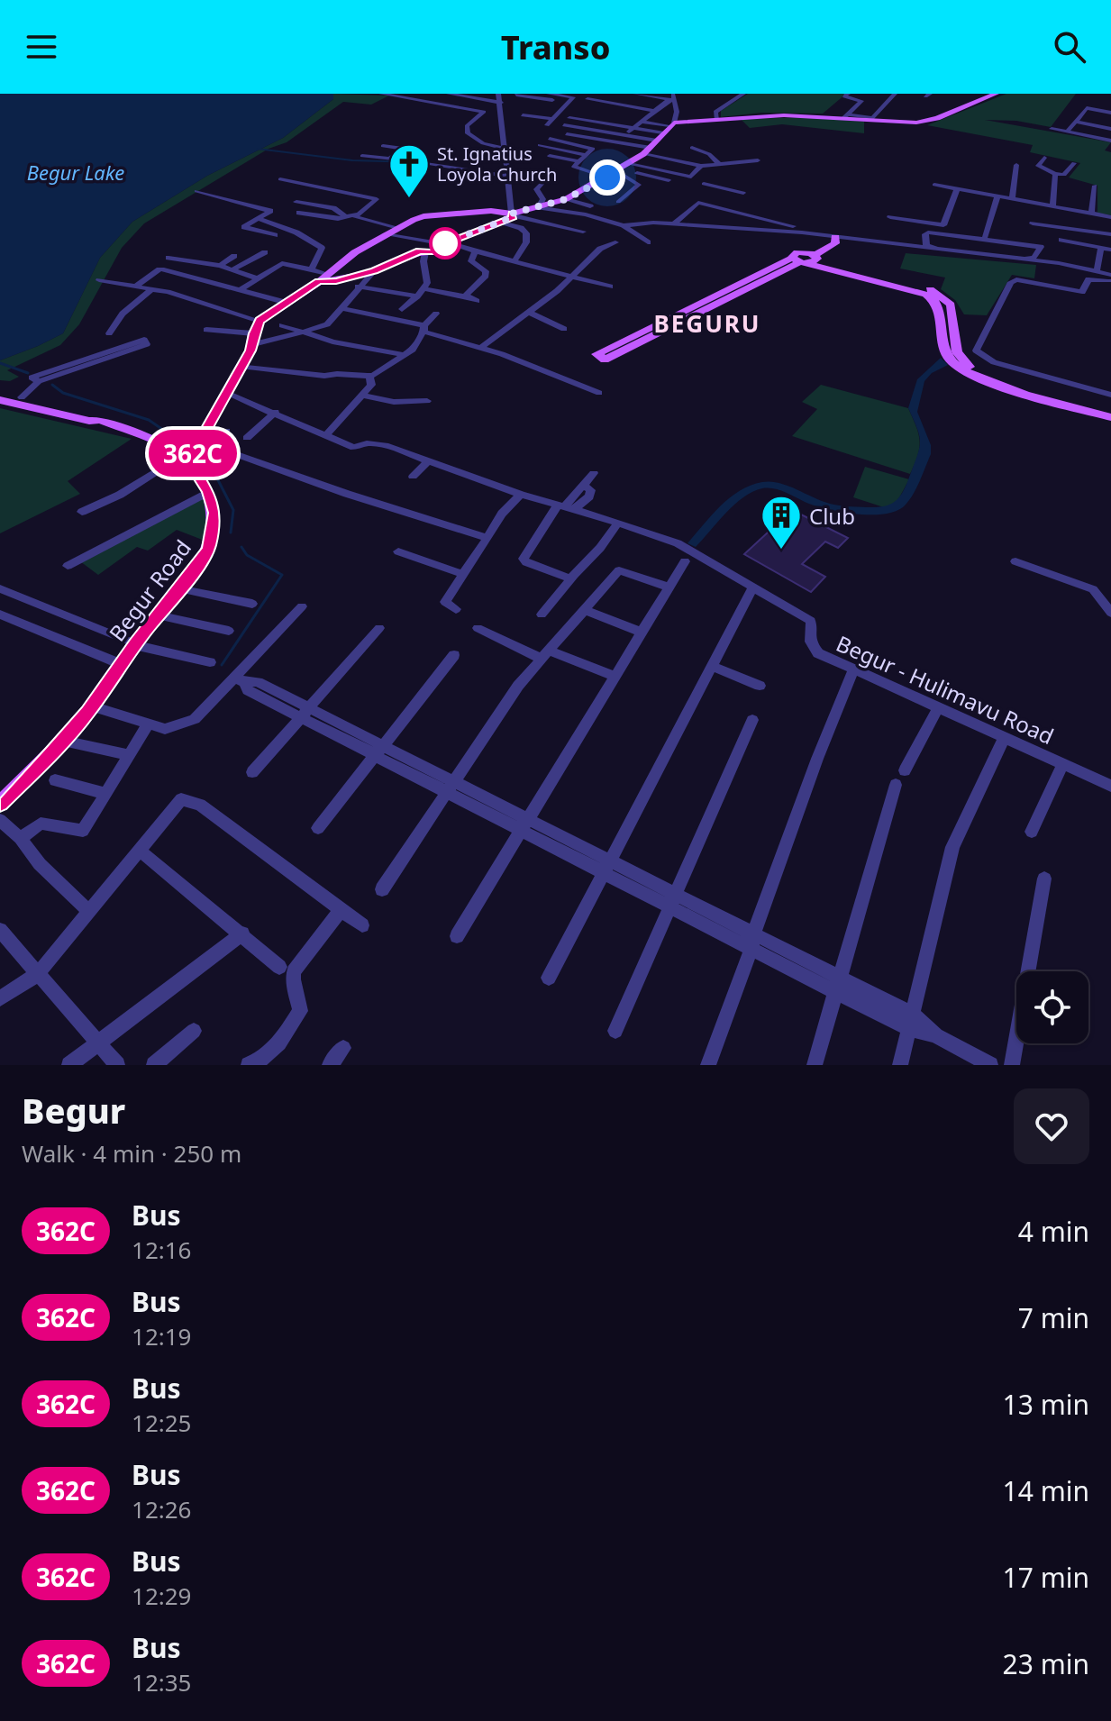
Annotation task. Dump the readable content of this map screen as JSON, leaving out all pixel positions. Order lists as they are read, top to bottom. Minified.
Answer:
{"streets":{"main road":["Begur Road"],"street":["Begur - Hulimavu Road"]},"districts":["BEGURU"],"water":["Begur Lake"],"places":{"church":["St. Ignatius Loyola Church"],"building":["Club"]},"lines":["bus line 362C"],"page":{"header":"Transo","on_map":"362C","heading":["Begur","Walk · 4 min · 250 m"],"list":[{"mark":"362C","name":"Bus","note":"12:16","value":"4 min"},{"mark":"362C","name":"Bus","note":"12:19","value":"7 min"},{"mark":"362C","name":"Bus","note":"12:25","value":"13 min"},{"mark":"362C","name":"Bus","note":"12:26","value":"14 min"},{"mark":"362C","name":"Bus","note":"12:29","value":"17 min"},{"mark":"362C","name":"Bus","note":"12:35","value":"23 min"}]}}
